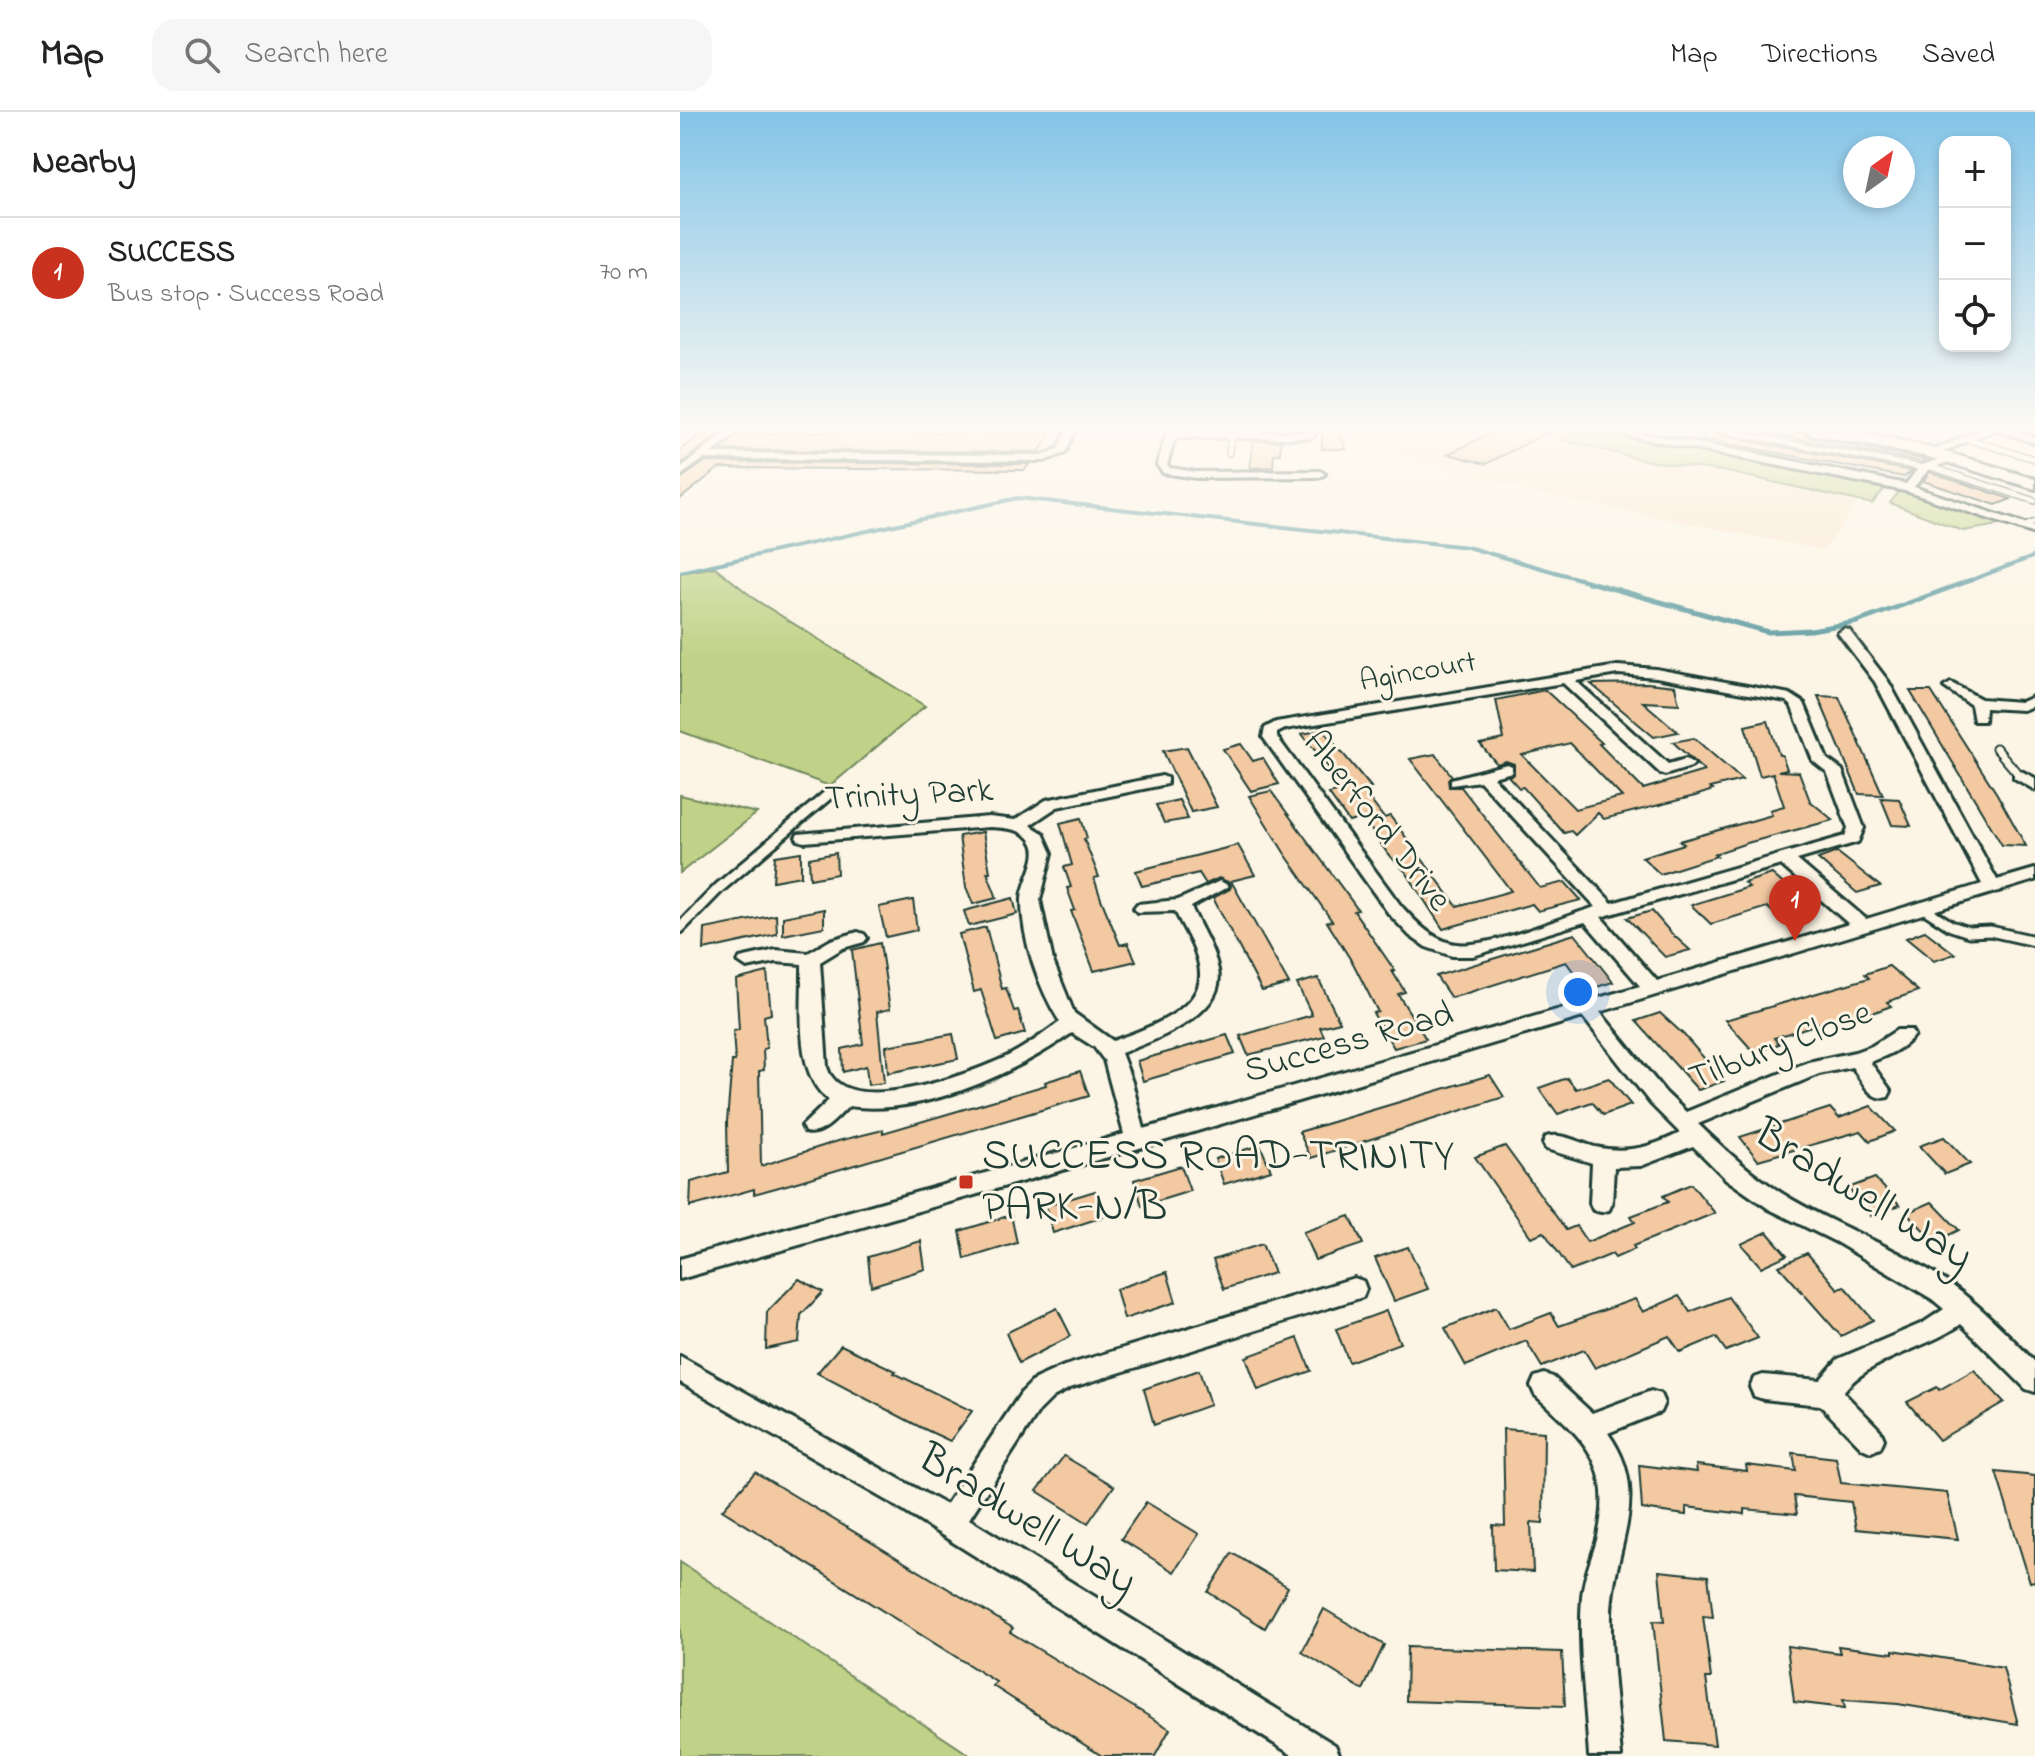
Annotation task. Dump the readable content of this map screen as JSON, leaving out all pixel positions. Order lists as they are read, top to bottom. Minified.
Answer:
{"streets":{"street":["Agincourt","Trinity Park","Aberford Drive","Success Road","Tilbury Close","Bradwell Way"]},"crossings":[["Agincourt","Aberford Drive"],["Success Road","Bradwell Way"],["Tilbury Close","Bradwell Way"]],"places":{"transit":["SUCCESS ROAD-TRINITY PARK-N/B"]},"north":"top right","page":{"header":"Map","search":"Search here","nav":["Map","Directions","Saved"],"heading":"Nearby","map_buttons":["+","−"],"list":[{"mark":"1","name":"SUCCESS","note":"Bus stop · Success Road","value":"70 m"}],"pins":"1"}}
